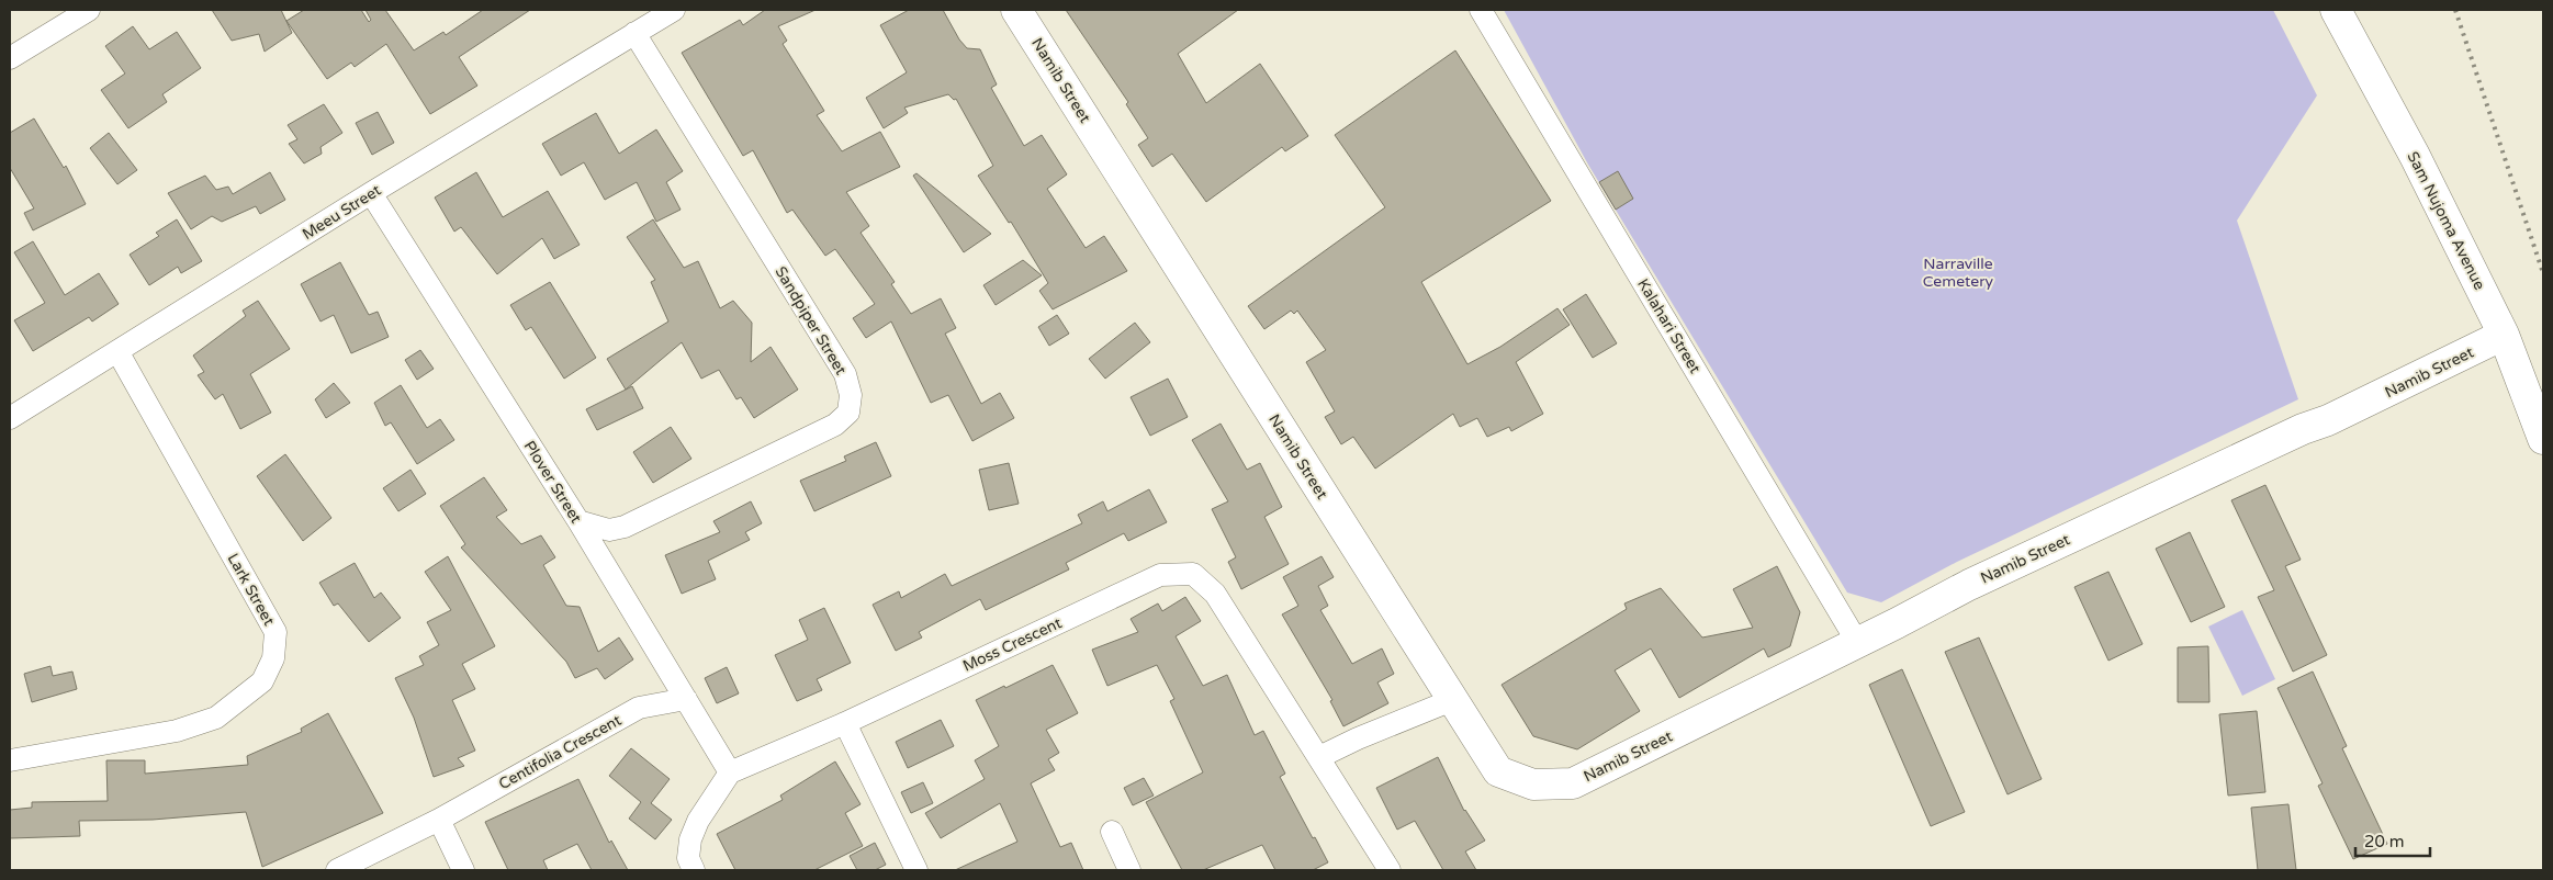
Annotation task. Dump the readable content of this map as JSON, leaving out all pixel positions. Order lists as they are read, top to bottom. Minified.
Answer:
{"streets":{"street":["Namib Street","Meeu Street","Sam Nujoma Avenue","Sandpiper Street","Kalahari Street","Plover Street","Lark Street","Moss Crescent","Centifolia Crescent"]},"crossings":[["Namib Street","Sam Nujoma Avenue"],["Namib Street","Kalahari Street"],["Meeu Street","Sandpiper Street"],["Meeu Street","Plover Street"],["Meeu Street","Lark Street"],["Sandpiper Street","Plover Street"],["Plover Street","Moss Crescent"],["Plover Street","Centifolia Crescent"]],"parks":["Narraville Cemetery"],"scale_bar":"20 m"}
